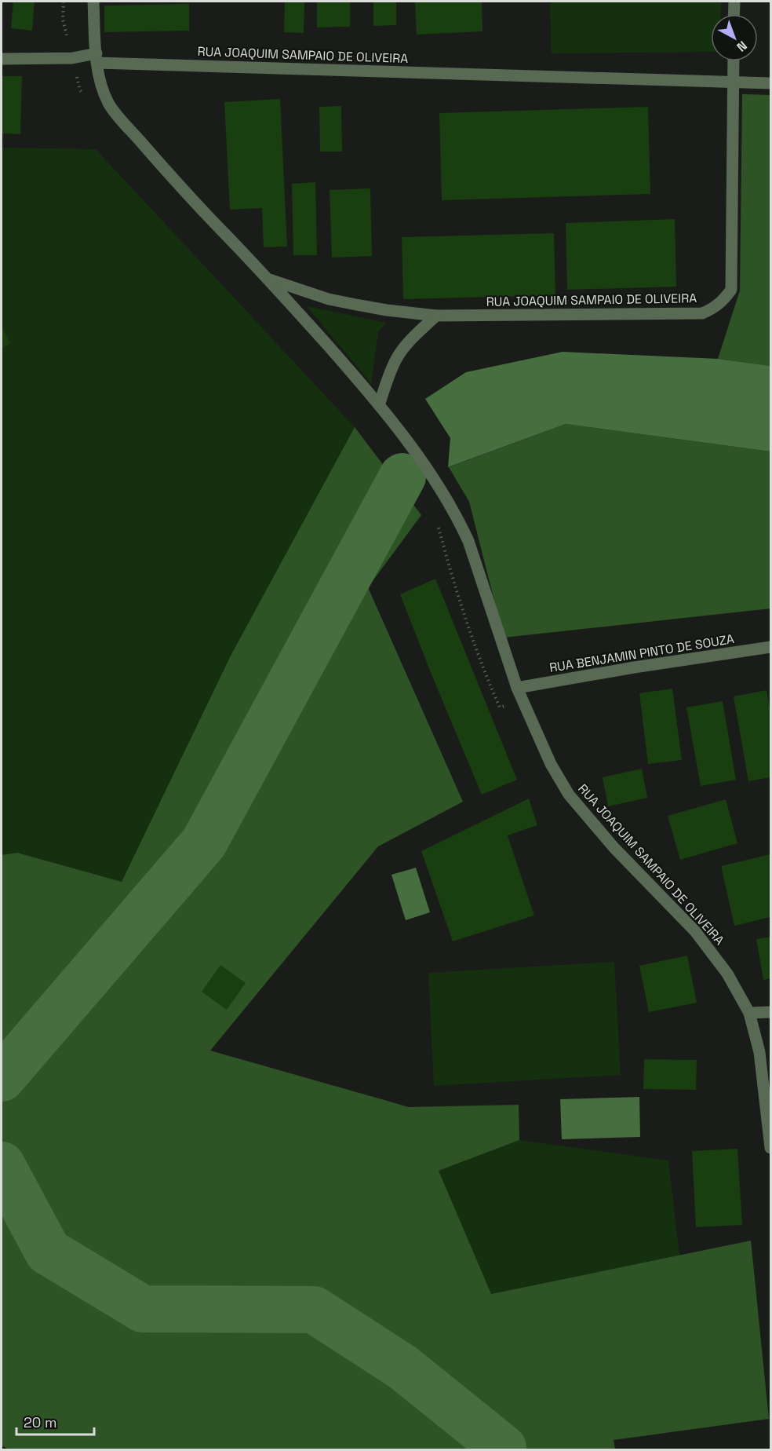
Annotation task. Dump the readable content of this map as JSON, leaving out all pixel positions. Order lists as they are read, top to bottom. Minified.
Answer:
{"streets":{"street":["RUA JOAQUIM SAMPAIO DE OLIVEIRA","RUA BENJAMIN PINTO DE SOUZA"]},"crossings":[["RUA JOAQUIM SAMPAIO DE OLIVEIRA","RUA BENJAMIN PINTO DE SOUZA"]],"scale_bar":"20 m","north":"bottom right"}
